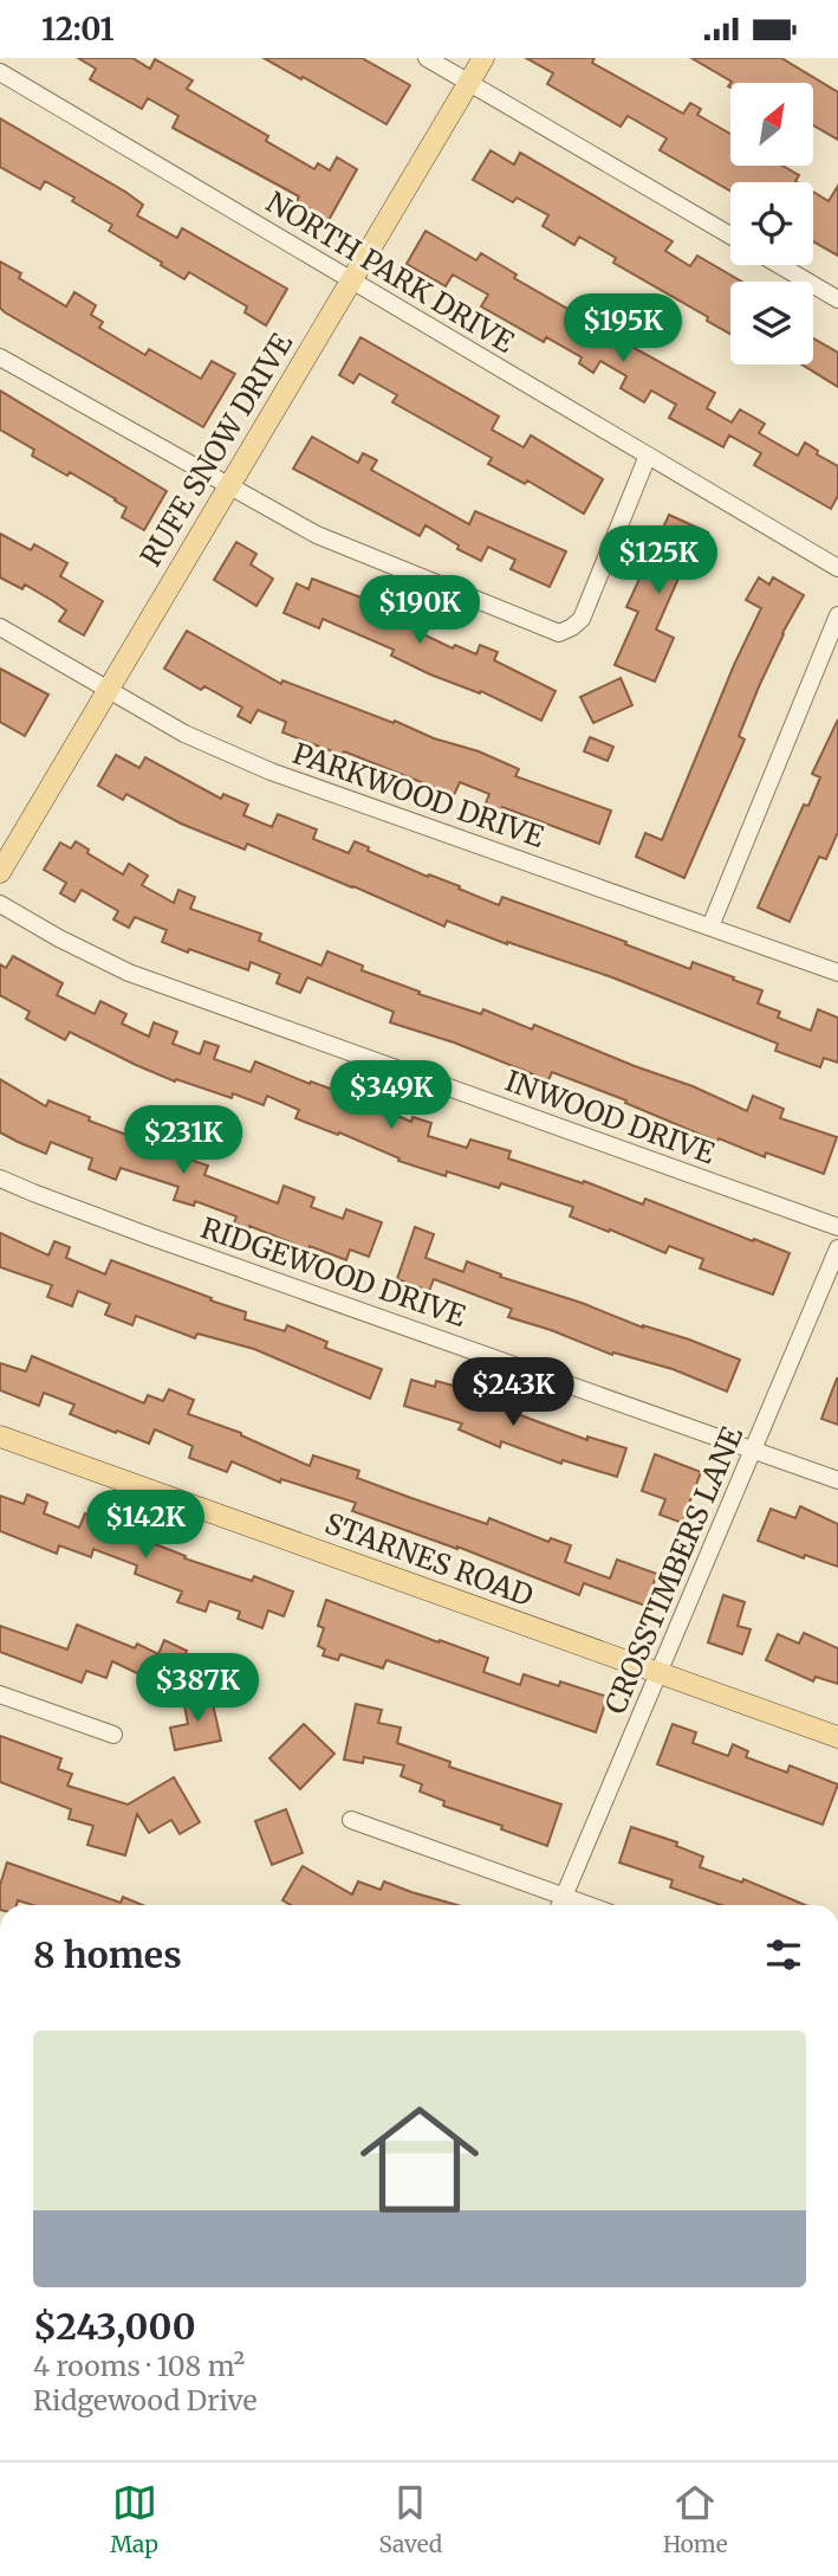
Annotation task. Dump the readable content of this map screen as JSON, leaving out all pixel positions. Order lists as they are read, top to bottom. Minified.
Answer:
{"streets":{"main road":["RUFE SNOW DRIVE","STARNES ROAD"],"street":["NORTH PARK DRIVE","PARKWOOD DRIVE","INWOOD DRIVE","RIDGEWOOD DRIVE","CROSSTIMBERS LANE"]},"crossings":[["NORTH PARK DRIVE","RUFE SNOW DRIVE"],["RUFE SNOW DRIVE","PARKWOOD DRIVE"],["RIDGEWOOD DRIVE","CROSSTIMBERS LANE"],["STARNES ROAD","CROSSTIMBERS LANE"]],"north":"top right","page":{"status":"12:01","price":["$195K","$125K","$190K","$349K","$231K","$243K","$142K","$387K"],"heading":"8 homes","list":[{"name":"$243,000","note":"4 rooms · 108 m² · Ridgewood Drive"}],"tabs":["Map","Saved","Home"]}}
